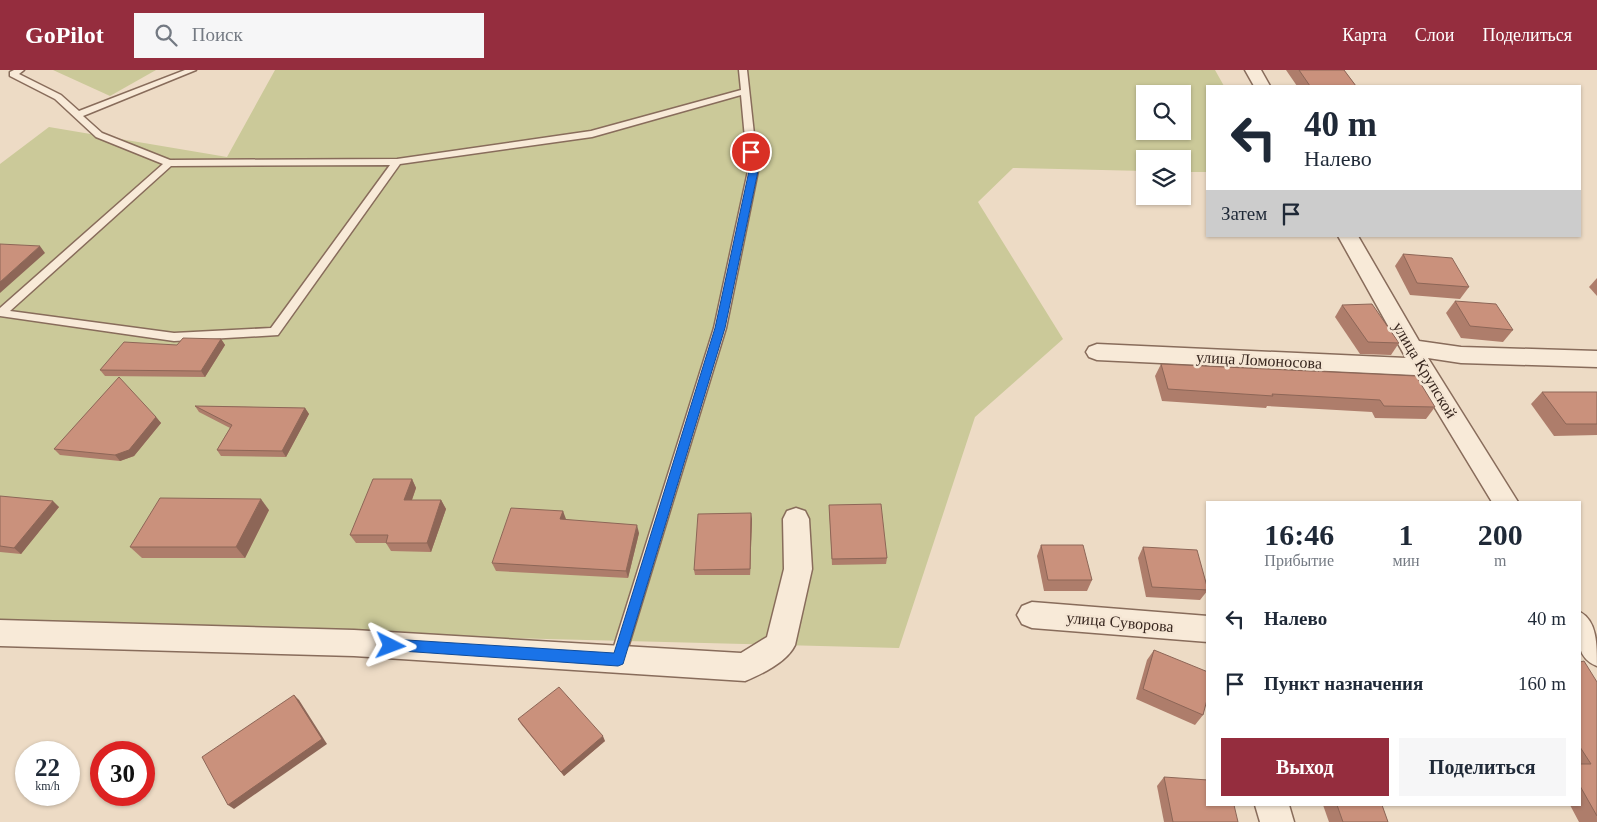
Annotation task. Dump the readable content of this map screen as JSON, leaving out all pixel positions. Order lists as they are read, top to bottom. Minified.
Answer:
{"streets":{"street":["улица Ломоносова","улица Крупской","улица Суворова"]},"crossings":[["улица Ломоносова","улица Крупской"]],"page":{"header":"GoPilot","search":"Поиск","nav":["Карта","Слои","Поделиться"],"turn":["40 m","Налево"],"then":"Затем","eta":["16:46","Прибытие","1","мин","200","m"],"list":[{"name":"Налево","value":"40 m"},{"name":"Пункт назначения","value":"160 m"}],"buttons":["Выход","Поделиться"],"speed":"22 km/h","limit":"30"}}
